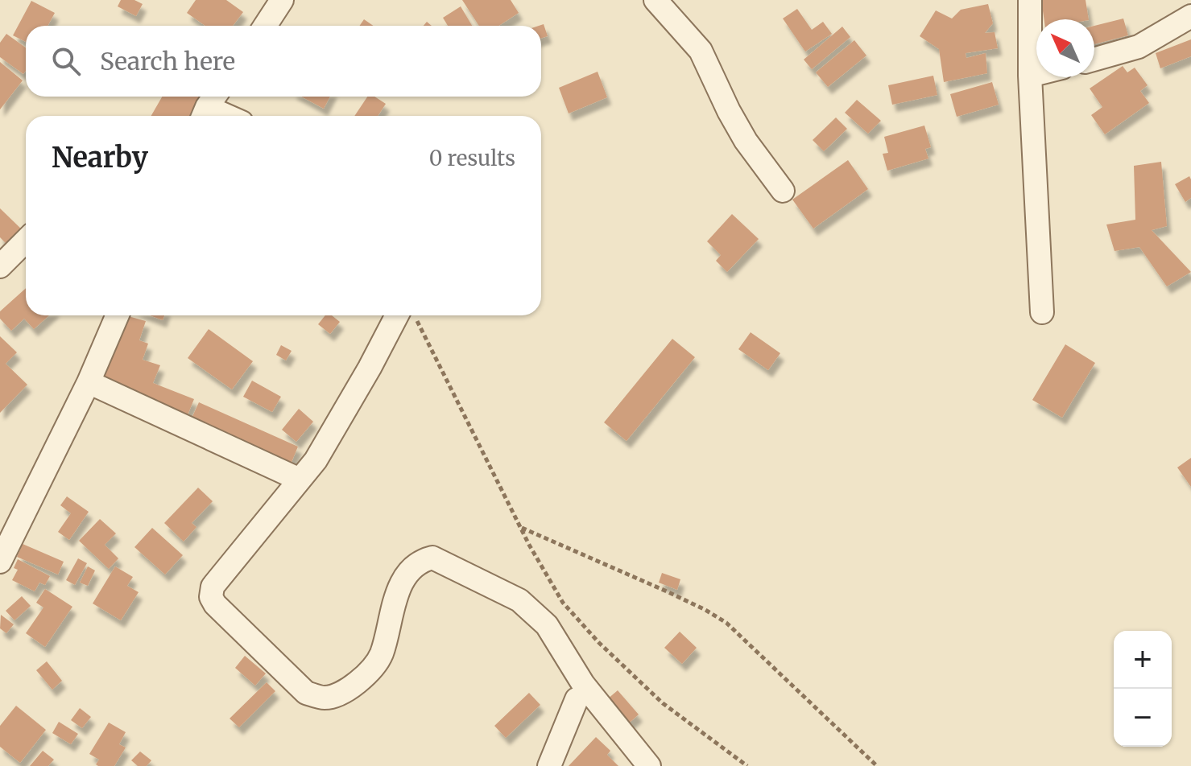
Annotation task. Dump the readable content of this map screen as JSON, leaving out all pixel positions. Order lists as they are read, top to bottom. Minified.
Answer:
{"north":"top left","page":{"search":"Search here","heading":["Nearby","0 results"],"map_buttons":["+","−"]}}
